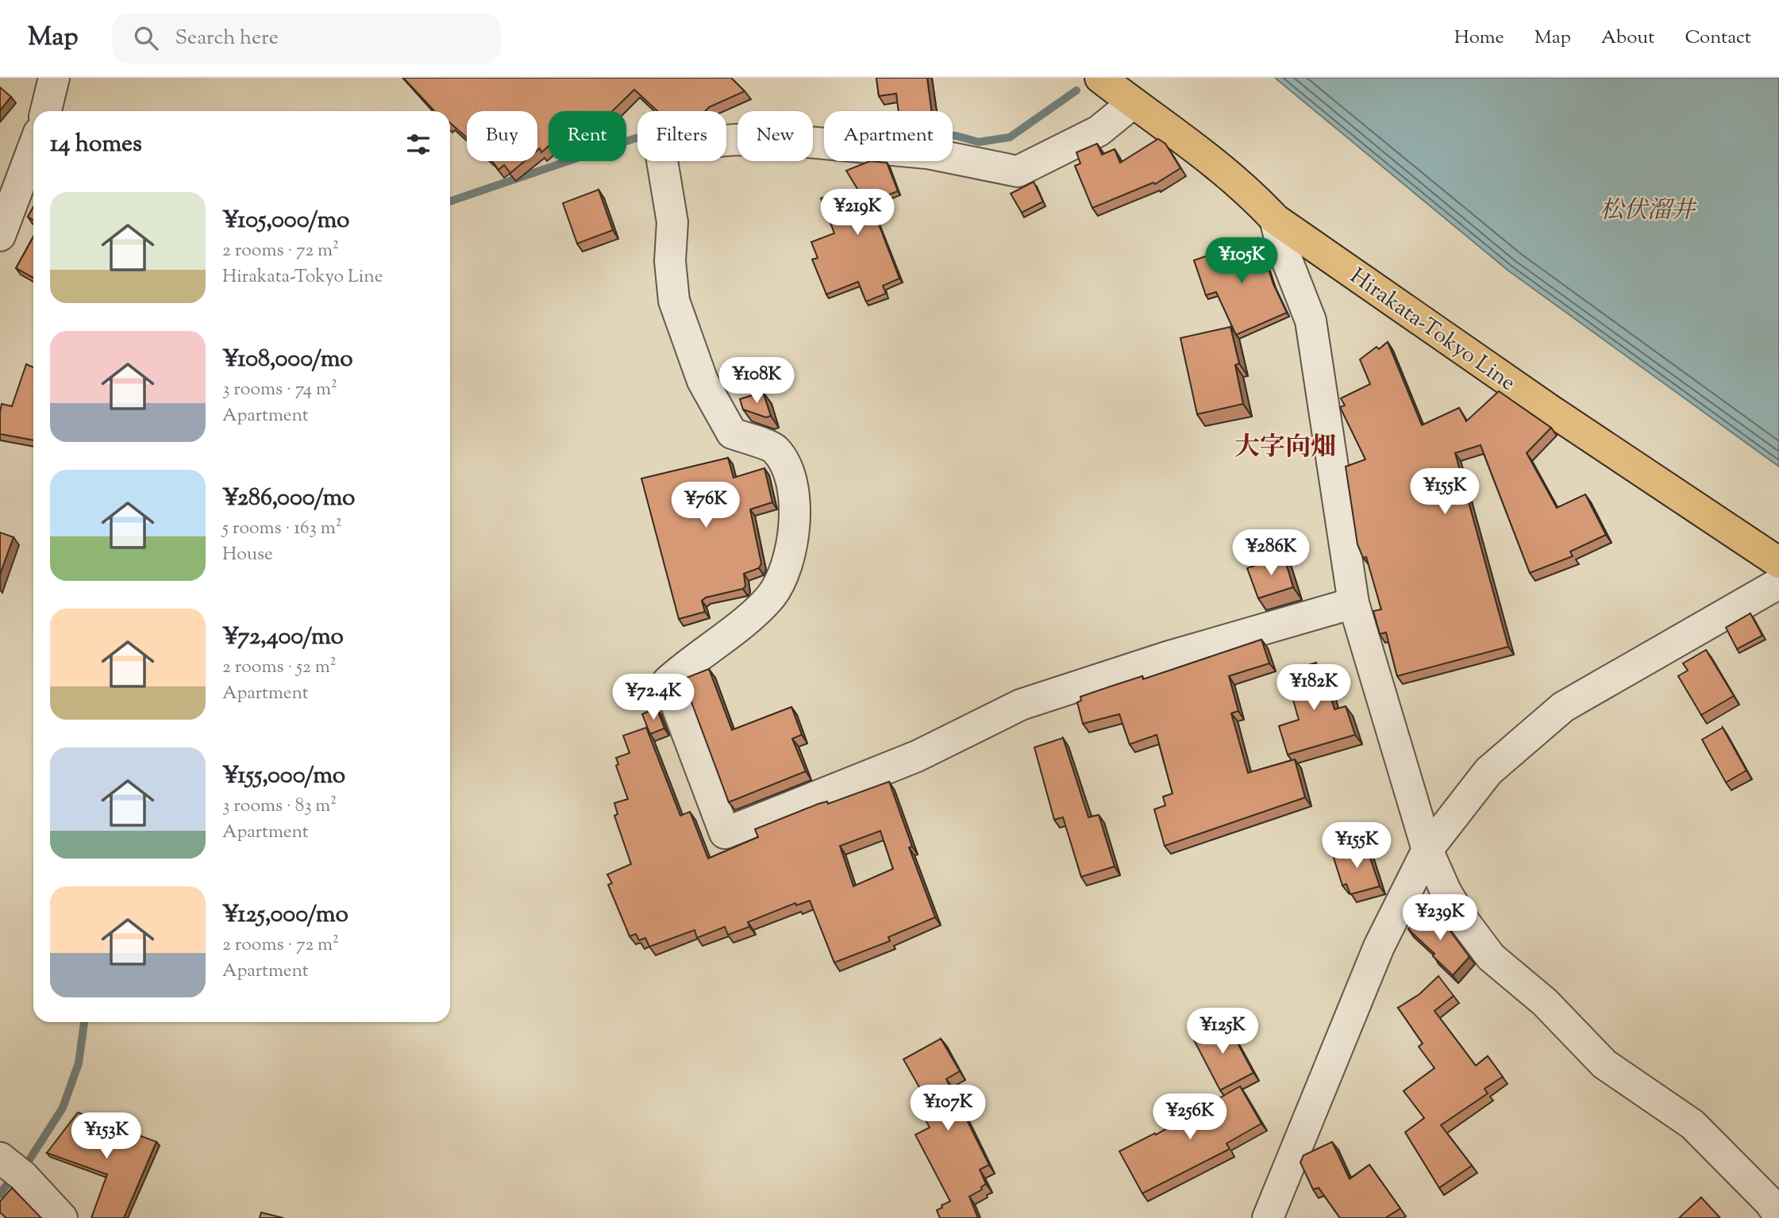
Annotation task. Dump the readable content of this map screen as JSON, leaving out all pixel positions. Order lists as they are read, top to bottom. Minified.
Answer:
{"streets":{"main road":["Hirakata-Tokyo Line"]},"districts":["大字向畑"],"water":["松伏溜井"],"page":{"header":"Map","search":"Search here","nav":["Home","Map","About","Contact"],"chip":["Buy","Rent","Filters","New","Apartment"],"heading":"14 homes","list":[{"name":"¥105,000/mo","note":"2 rooms · 72 m² · Hirakata-Tokyo Line"},{"name":"¥108,000/mo","note":"3 rooms · 74 m² · Apartment"},{"name":"¥286,000/mo","note":"5 rooms · 163 m² · House"},{"name":"¥72,400/mo","note":"2 rooms · 52 m² · Apartment"},{"name":"¥155,000/mo","note":"3 rooms · 83 m² · Apartment"},{"name":"¥125,000/mo","note":"2 rooms · 72 m² · Apartment"}],"price":["¥219K","¥105K","¥108K","¥155K","¥76K","¥286K","¥182K","¥72.4K","¥155K","¥239K","¥125K","¥107K","¥256K","¥153K"]}}
